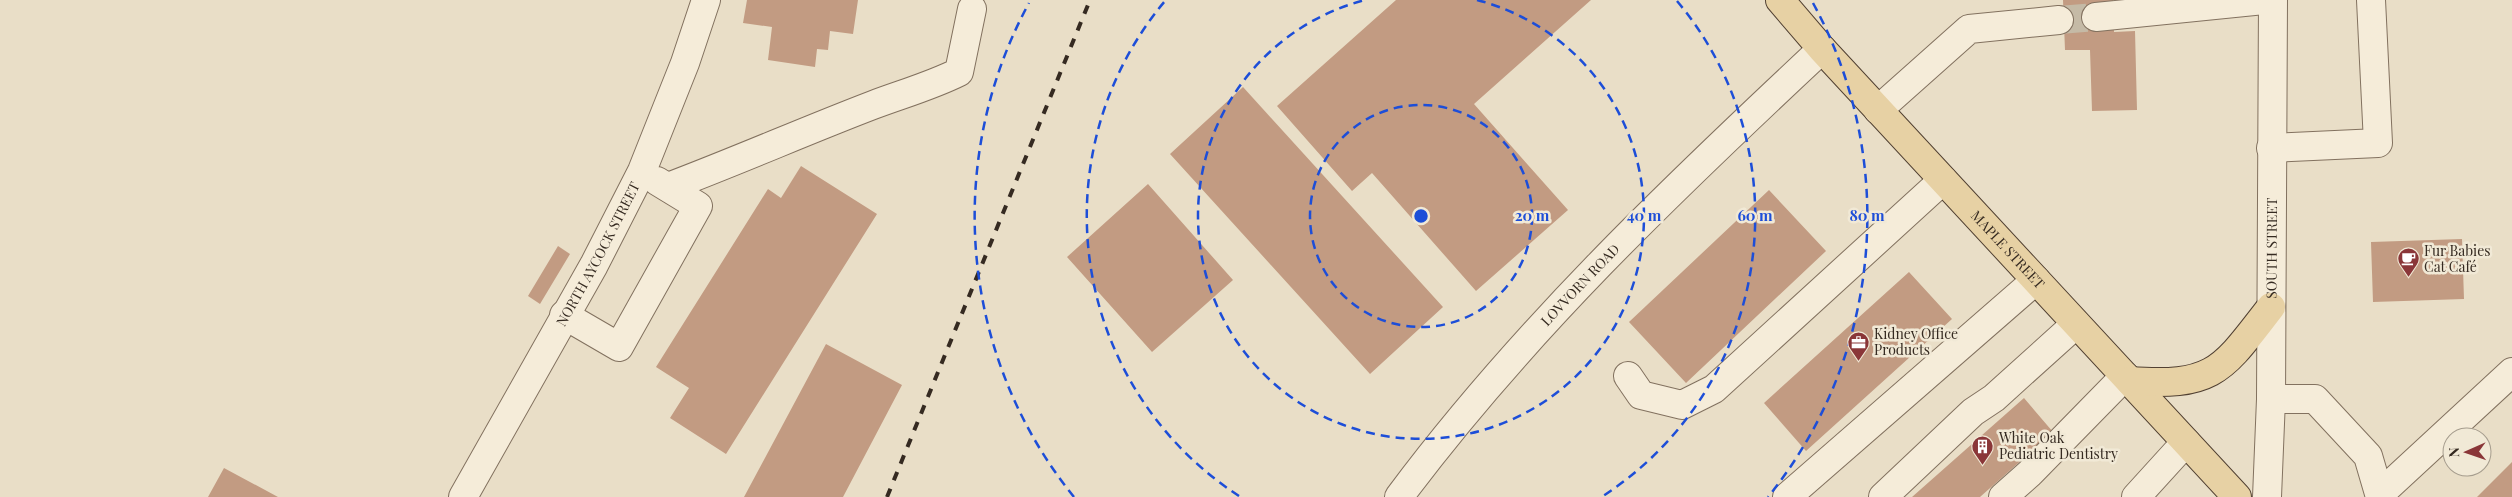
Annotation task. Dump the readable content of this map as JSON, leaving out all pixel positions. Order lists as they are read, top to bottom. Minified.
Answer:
{"streets":{"main road":["MAPLE STREET"],"street":["SOUTH STREET","NORTH AYCOCK STREET","LOVVORN ROAD"]},"crossings":[["MAPLE STREET","LOVVORN ROAD"]],"places":{"cafe":["Fur Babies Cat Café"],"office":["Kidney Office Products"],"building":["White Oak Pediatric Dentistry"]},"north":"left","rings":["20 m","40 m","60 m","80 m"]}
